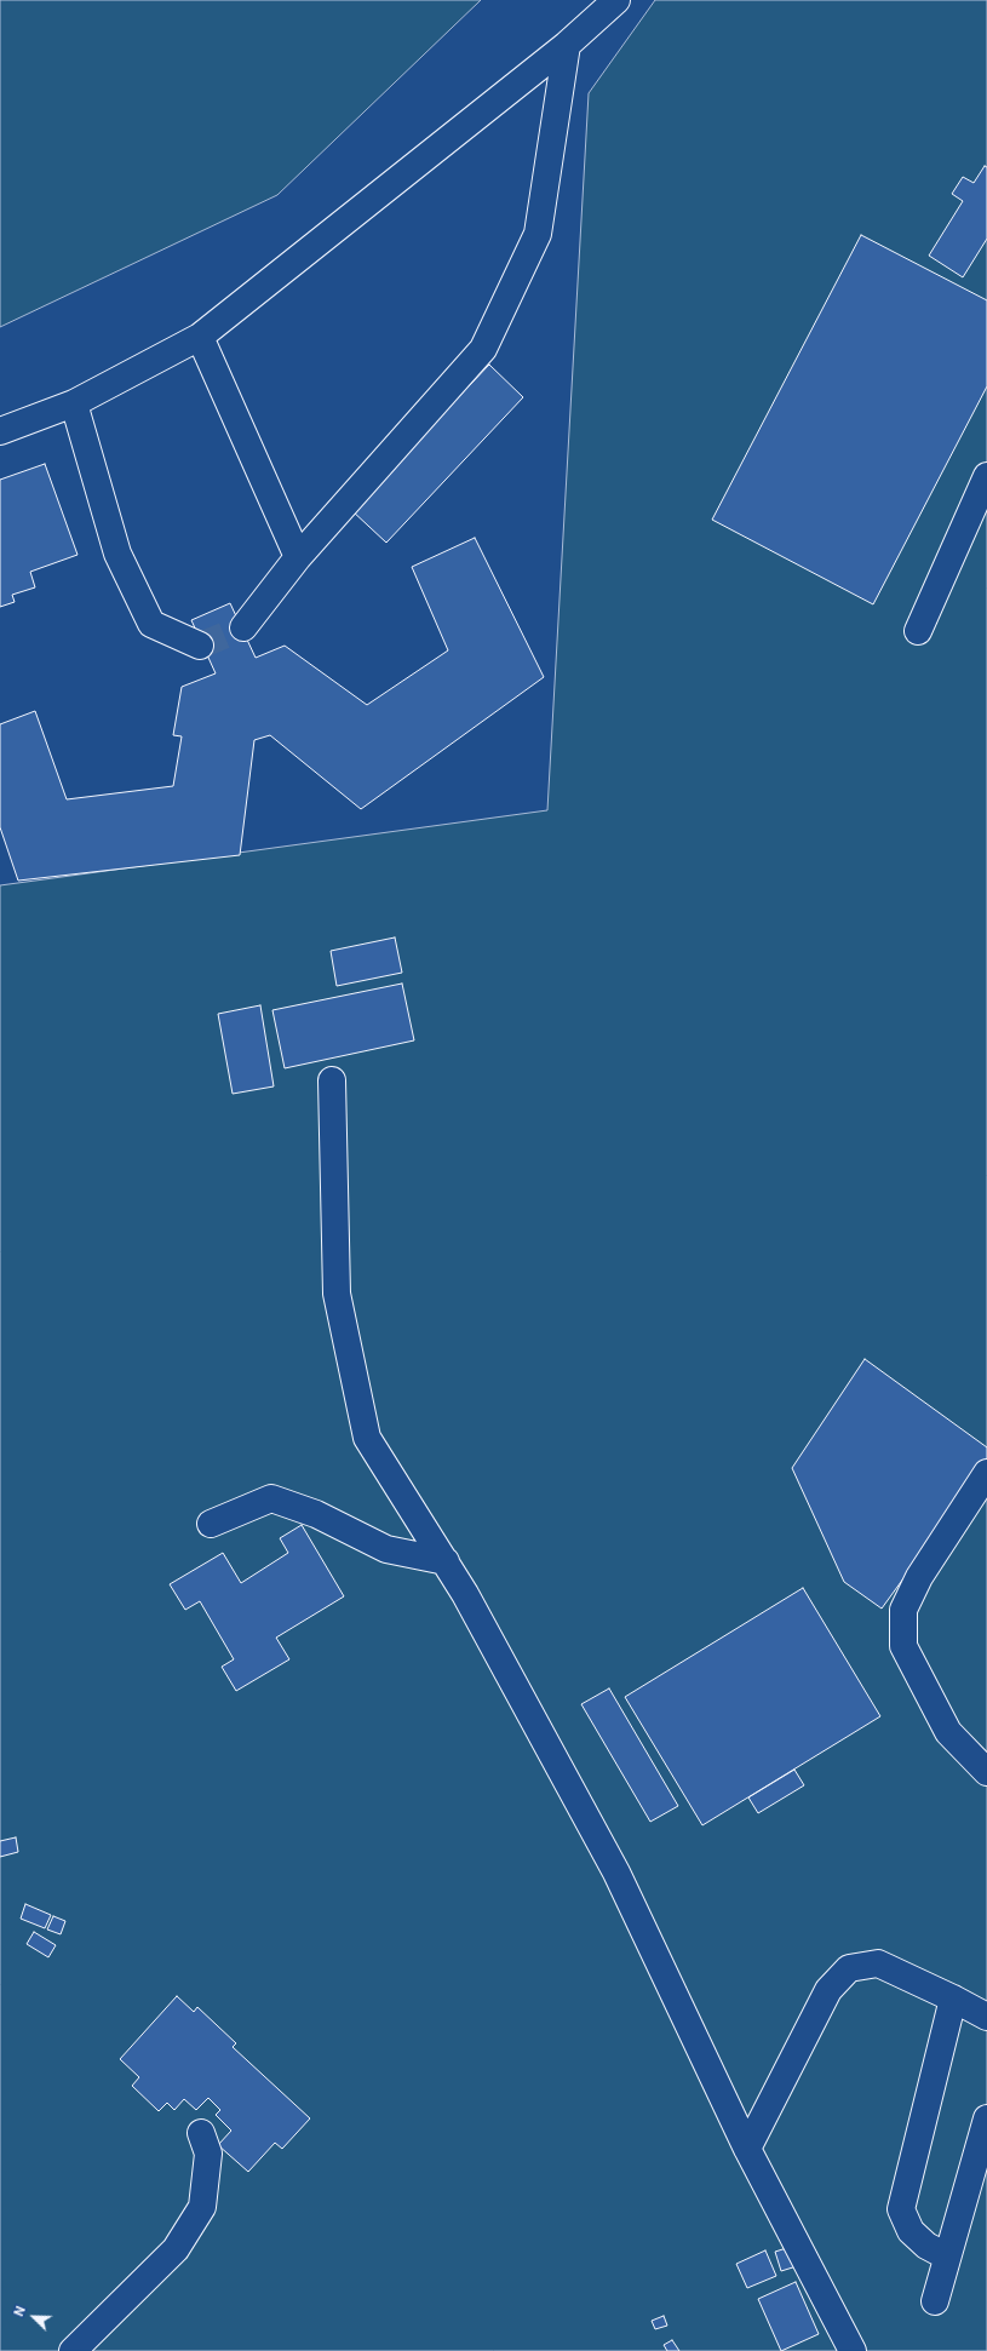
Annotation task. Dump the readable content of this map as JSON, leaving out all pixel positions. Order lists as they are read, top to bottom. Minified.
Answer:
{"north":"top left"}
